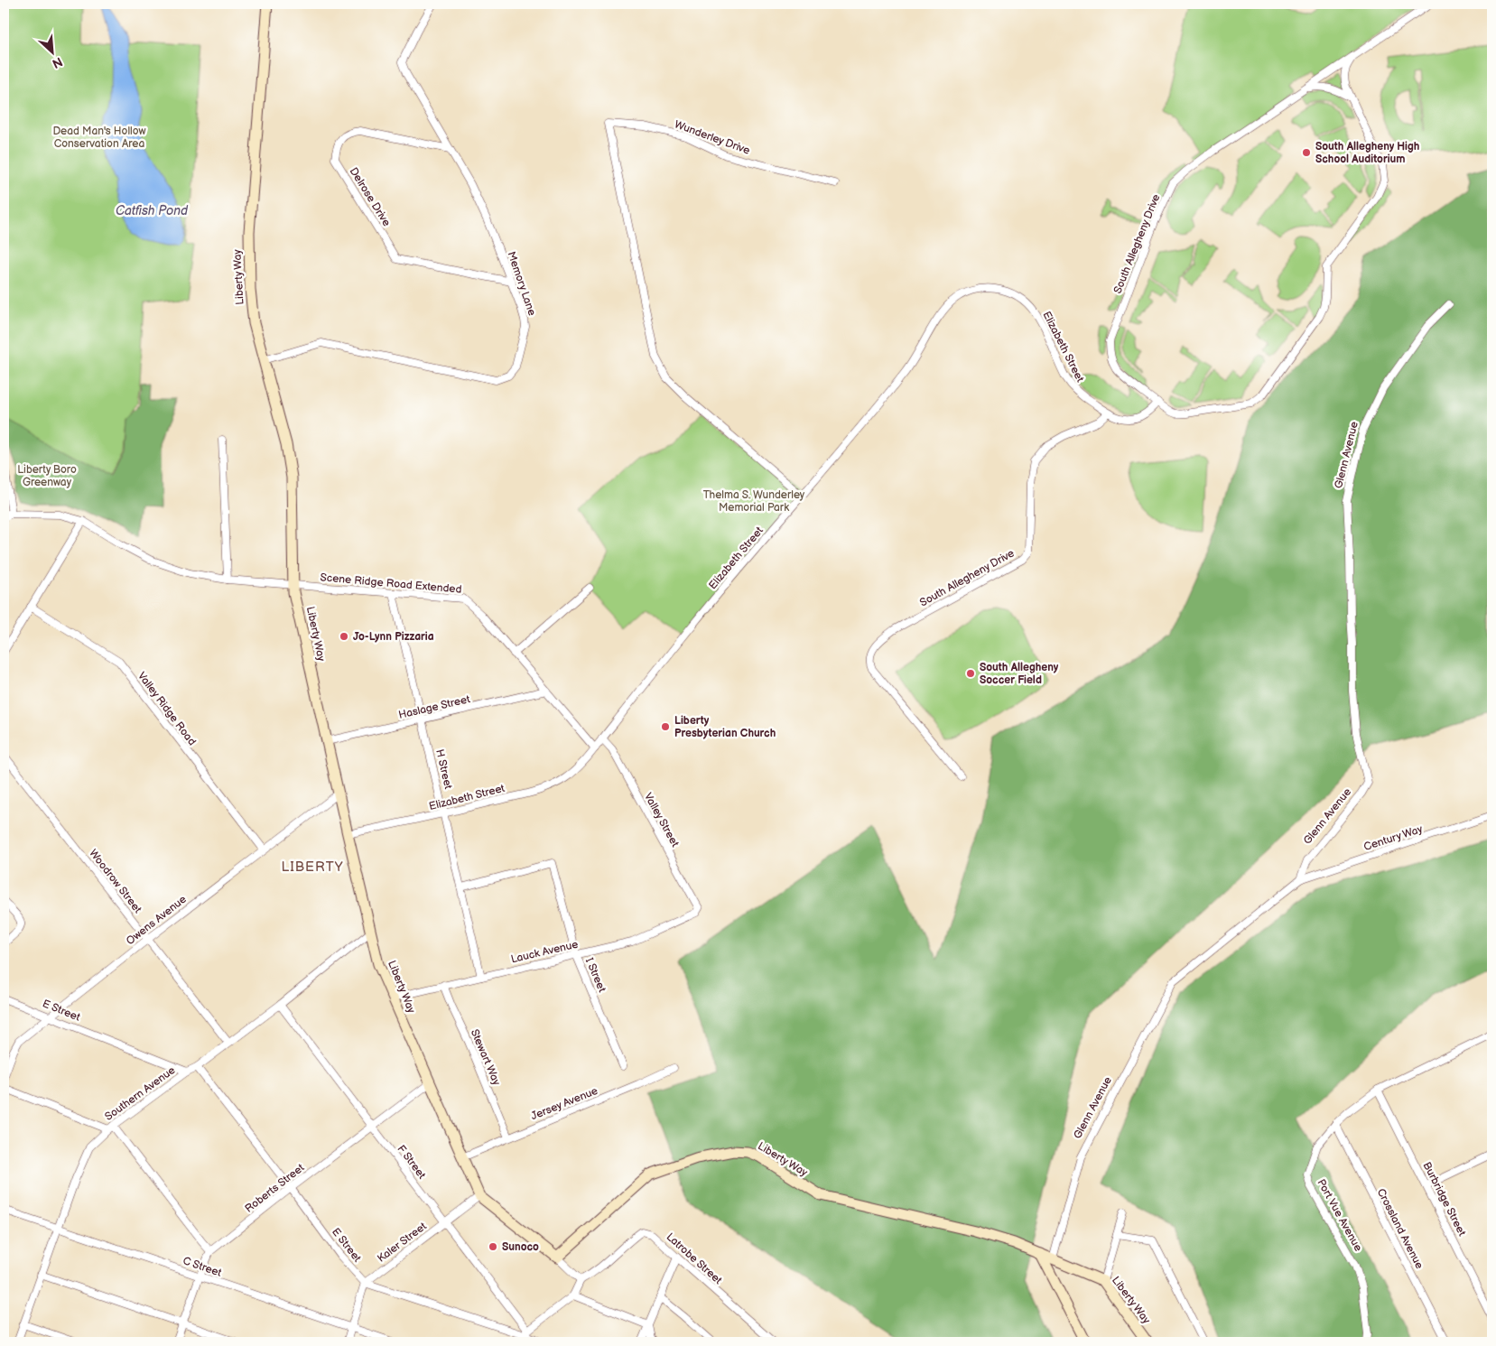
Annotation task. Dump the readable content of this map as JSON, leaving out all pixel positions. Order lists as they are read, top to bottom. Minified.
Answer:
{"streets":{"street":["Wunderley Drive","Delrose Drive","South Allegheny Drive","Liberty Way","Memory Lane","Elizabeth Street","Glenn Avenue","Scene Ridge Road Extended","Haslage Street","Valley Ridge Road","H Street","Valley Street","Century Way","Woodrow Street","Owens Avenue","Lauck Avenue","I Street","E Street","Stewart Way","Southern Avenue","Jersey Avenue","F Street","Roberts Street","Burbridge Street","Port Vue Avenue","Crossland Avenue","Kaler Street","Latrobe Street","C Street"]},"crossings":[["Wunderley Drive","Elizabeth Street"],["Delrose Drive","Memory Lane"],["South Allegheny Drive","Elizabeth Street"],["Liberty Way","Memory Lane"],["Liberty Way","Elizabeth Street"],["Liberty Way","Glenn Avenue"],["Liberty Way","Scene Ridge Road Extended"],["Liberty Way","Haslage Street"],["Liberty Way","Owens Avenue"],["Liberty Way","Lauck Avenue"],["Liberty Way","Southern Avenue"],["Liberty Way","Jersey Avenue"],["Liberty Way","Roberts Street"],["Liberty Way","Kaler Street"],["Elizabeth Street","H Street"],["Elizabeth Street","Valley Street"],["Glenn Avenue","Century Way"],["Scene Ridge Road Extended","H Street"],["Haslage Street","H Street"],["Valley Ridge Road","Owens Avenue"],["H Street","Lauck Avenue"],["H Street","I Street"],["Valley Street","Lauck Avenue"],["Woodrow Street","Owens Avenue"],["Woodrow Street","Southern Avenue"],["Owens Avenue","E Street"],["Lauck Avenue","I Street"],["Lauck Avenue","Stewart Way"],["E Street","Southern Avenue"],["E Street","Roberts Street"],["E Street","Kaler Street"],["Stewart Way","Jersey Avenue"],["Southern Avenue","F Street"],["Southern Avenue","C Street"],["F Street","Roberts Street"],["F Street","Kaler Street"],["Roberts Street","C Street"],["Burbridge Street","Port Vue Avenue"],["Port Vue Avenue","Crossland Avenue"]],"districts":["LIBERTY"],"water":["Catfish Pond"],"parks":["Dead Man's Hollow Conservation Area","Liberty Boro Greenway","Thelma S. Wunderley Memorial Park"],"places":["South Allegheny High School Auditorium","Jo-Lynn Pizzaria","South Allegheny Soccer Field","Liberty Presbyterian Church","Sunoco"],"north":"bottom right"}
